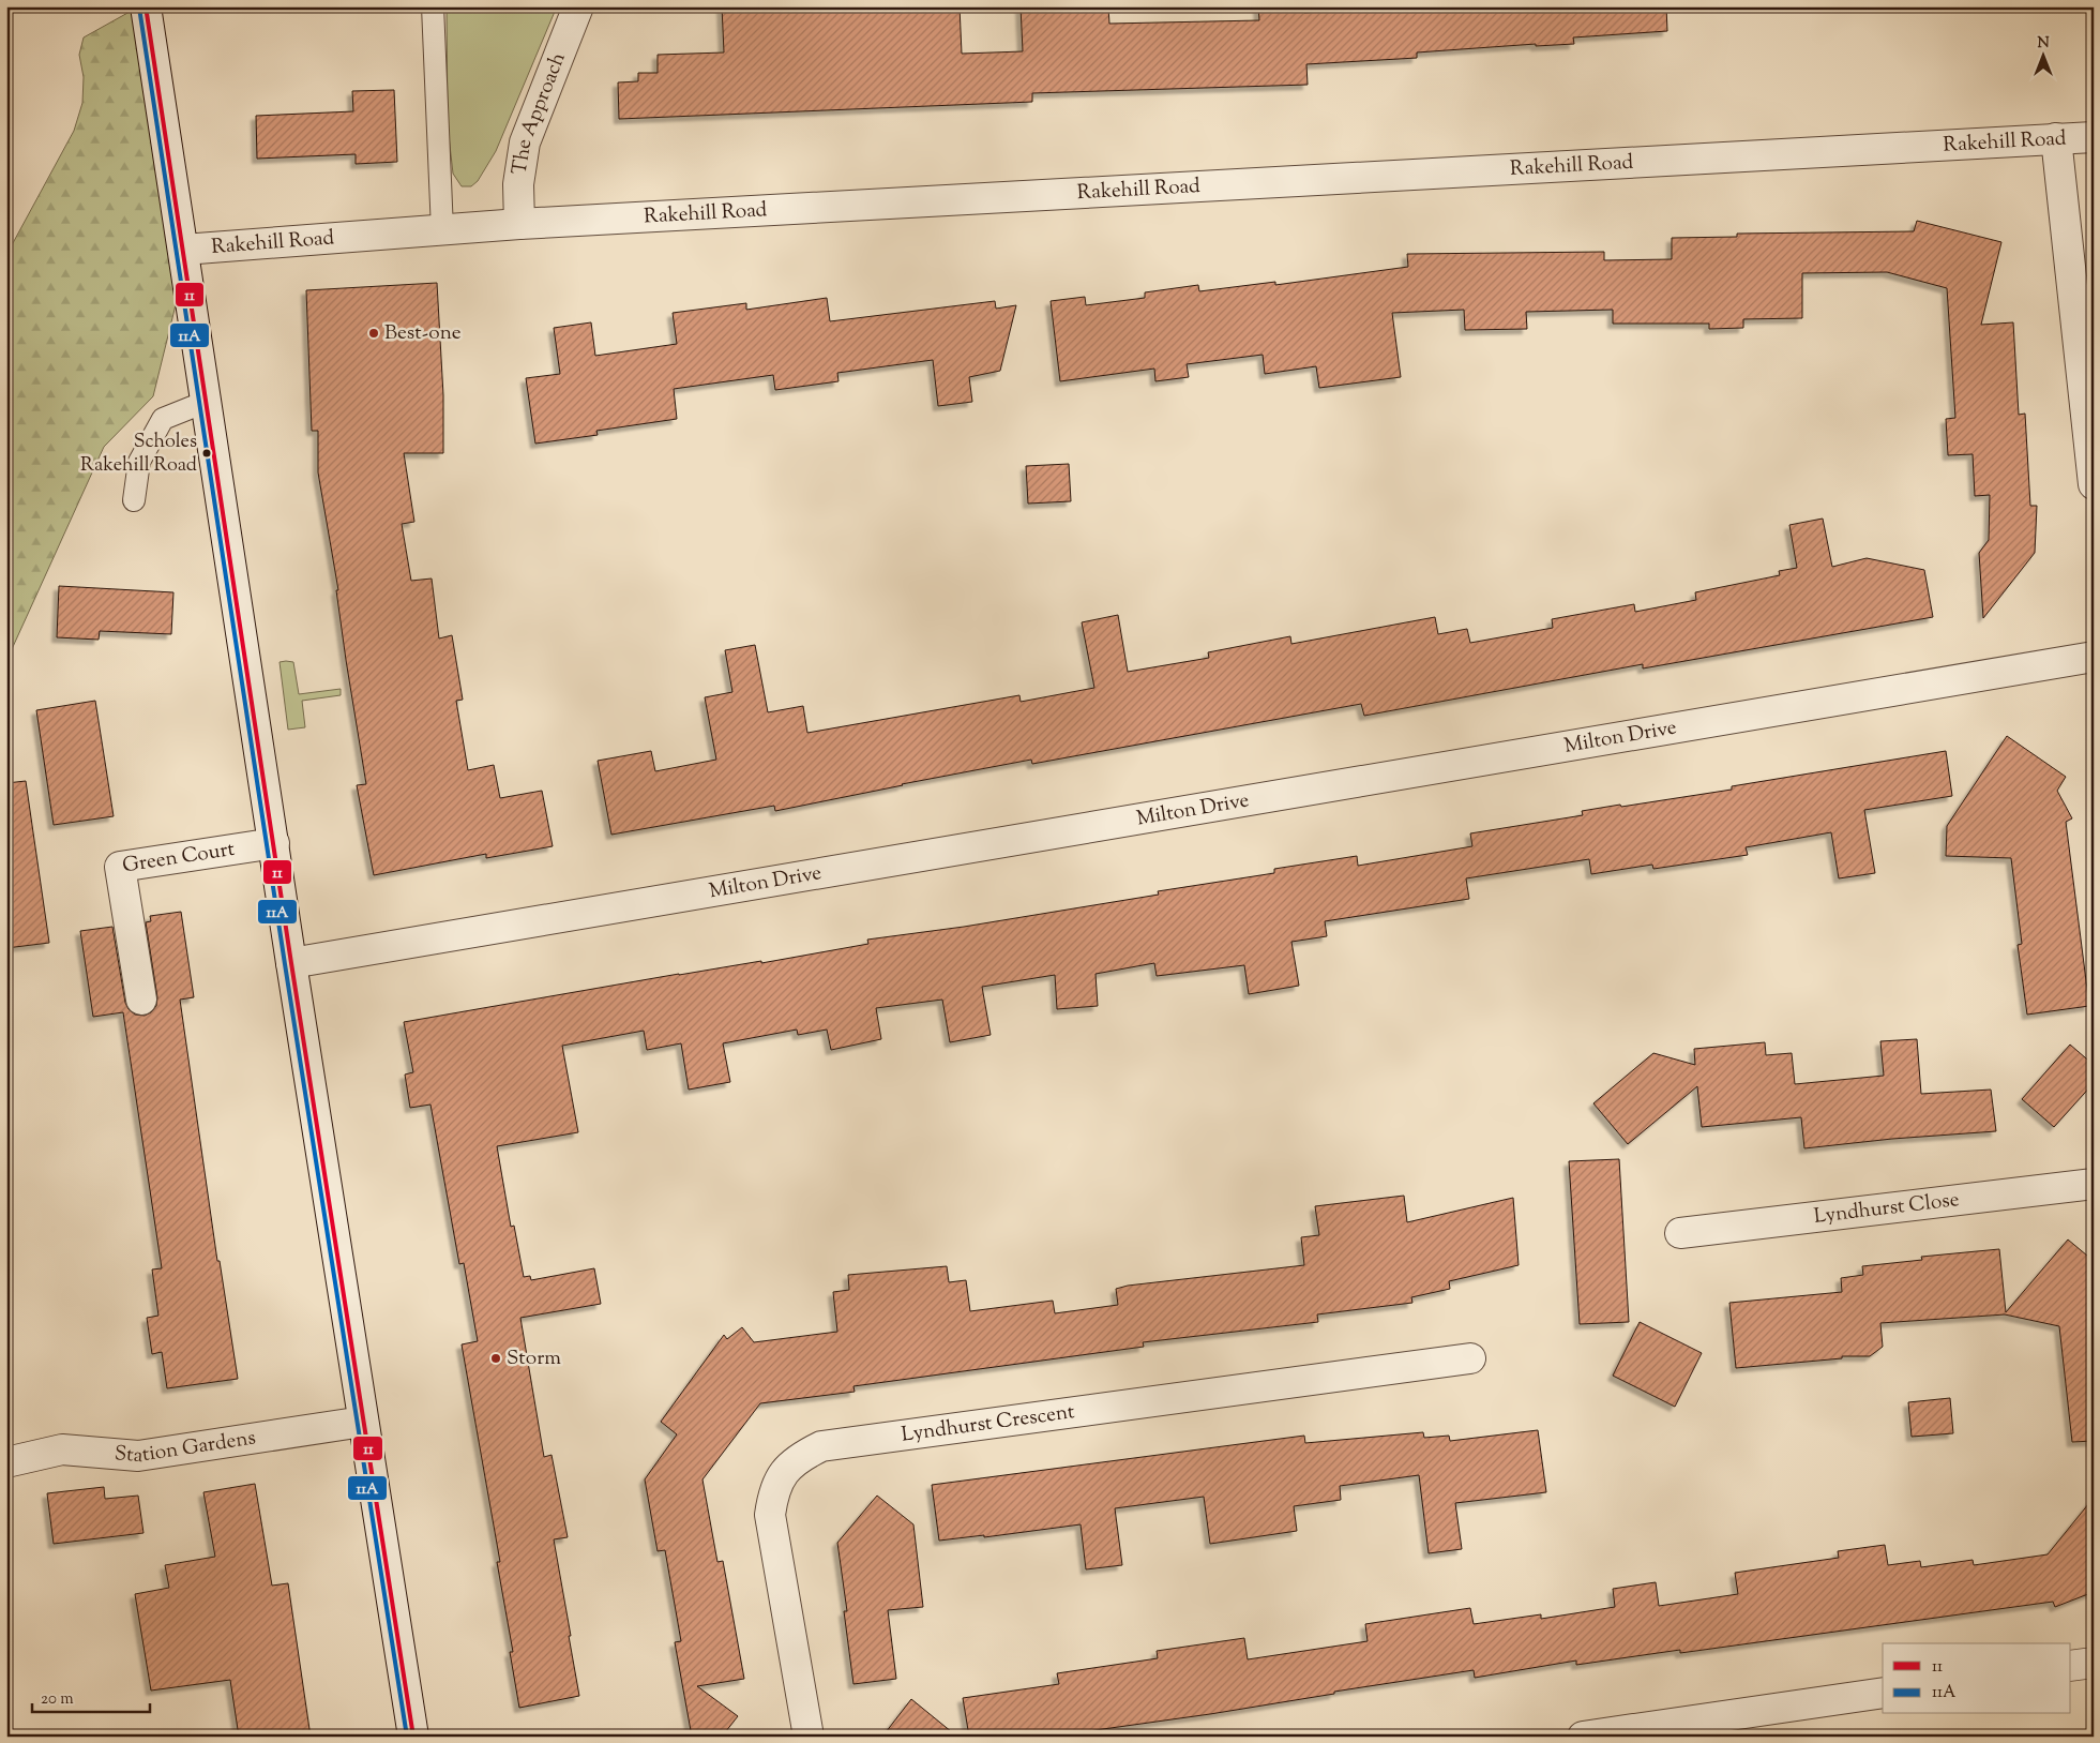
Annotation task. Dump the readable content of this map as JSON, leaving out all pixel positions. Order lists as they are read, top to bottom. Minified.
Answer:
{"streets":{"street":["The Approach","Rakehill Road","Milton Drive","Green Court","Lyndhurst Close","Lyndhurst Crescent","Station Gardens"]},"crossings":[["The Approach","Rakehill Road"]],"places":["Best-one","Scholes Rakehill Road","Storm"],"lines":["transit line 11","transit line 11A"],"legend":["11","11A"],"scale_bar":"20 m","north":"top"}
